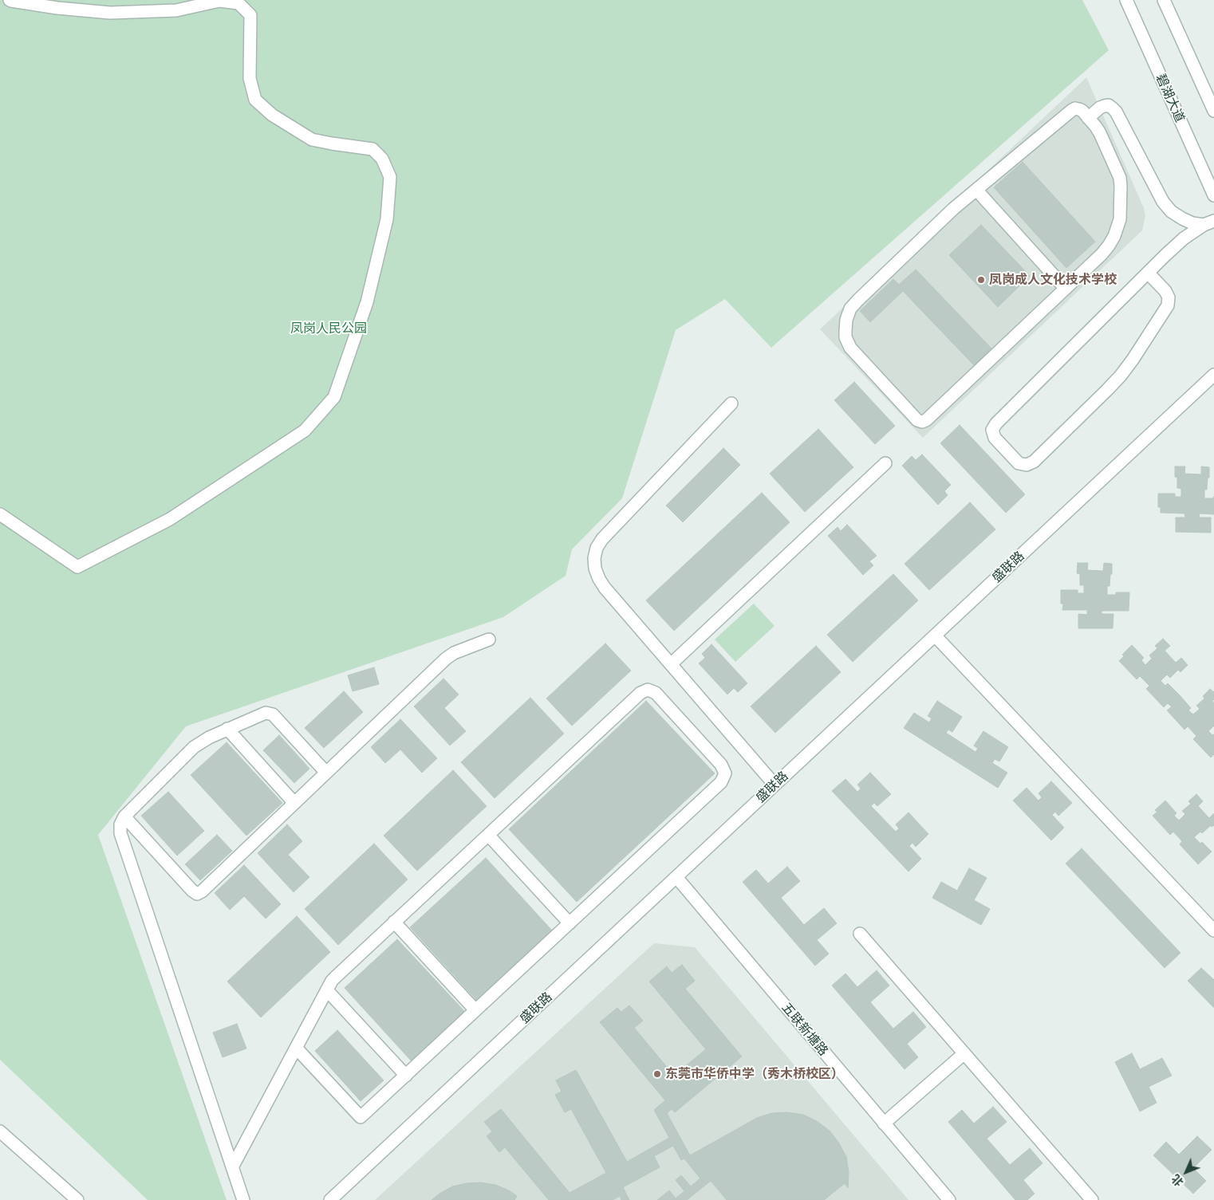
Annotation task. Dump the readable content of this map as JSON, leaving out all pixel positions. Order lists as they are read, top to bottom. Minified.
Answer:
{"streets":{"street":["碧湖大道","盛联路","五联新塘路"]},"crossings":[["盛联路","五联新塘路"]],"parks":["凤岗人民公园"],"places":["凤岗成人文化技术学校","东莞市华侨中学（秀木桥校区）"],"north":"bottom left"}
